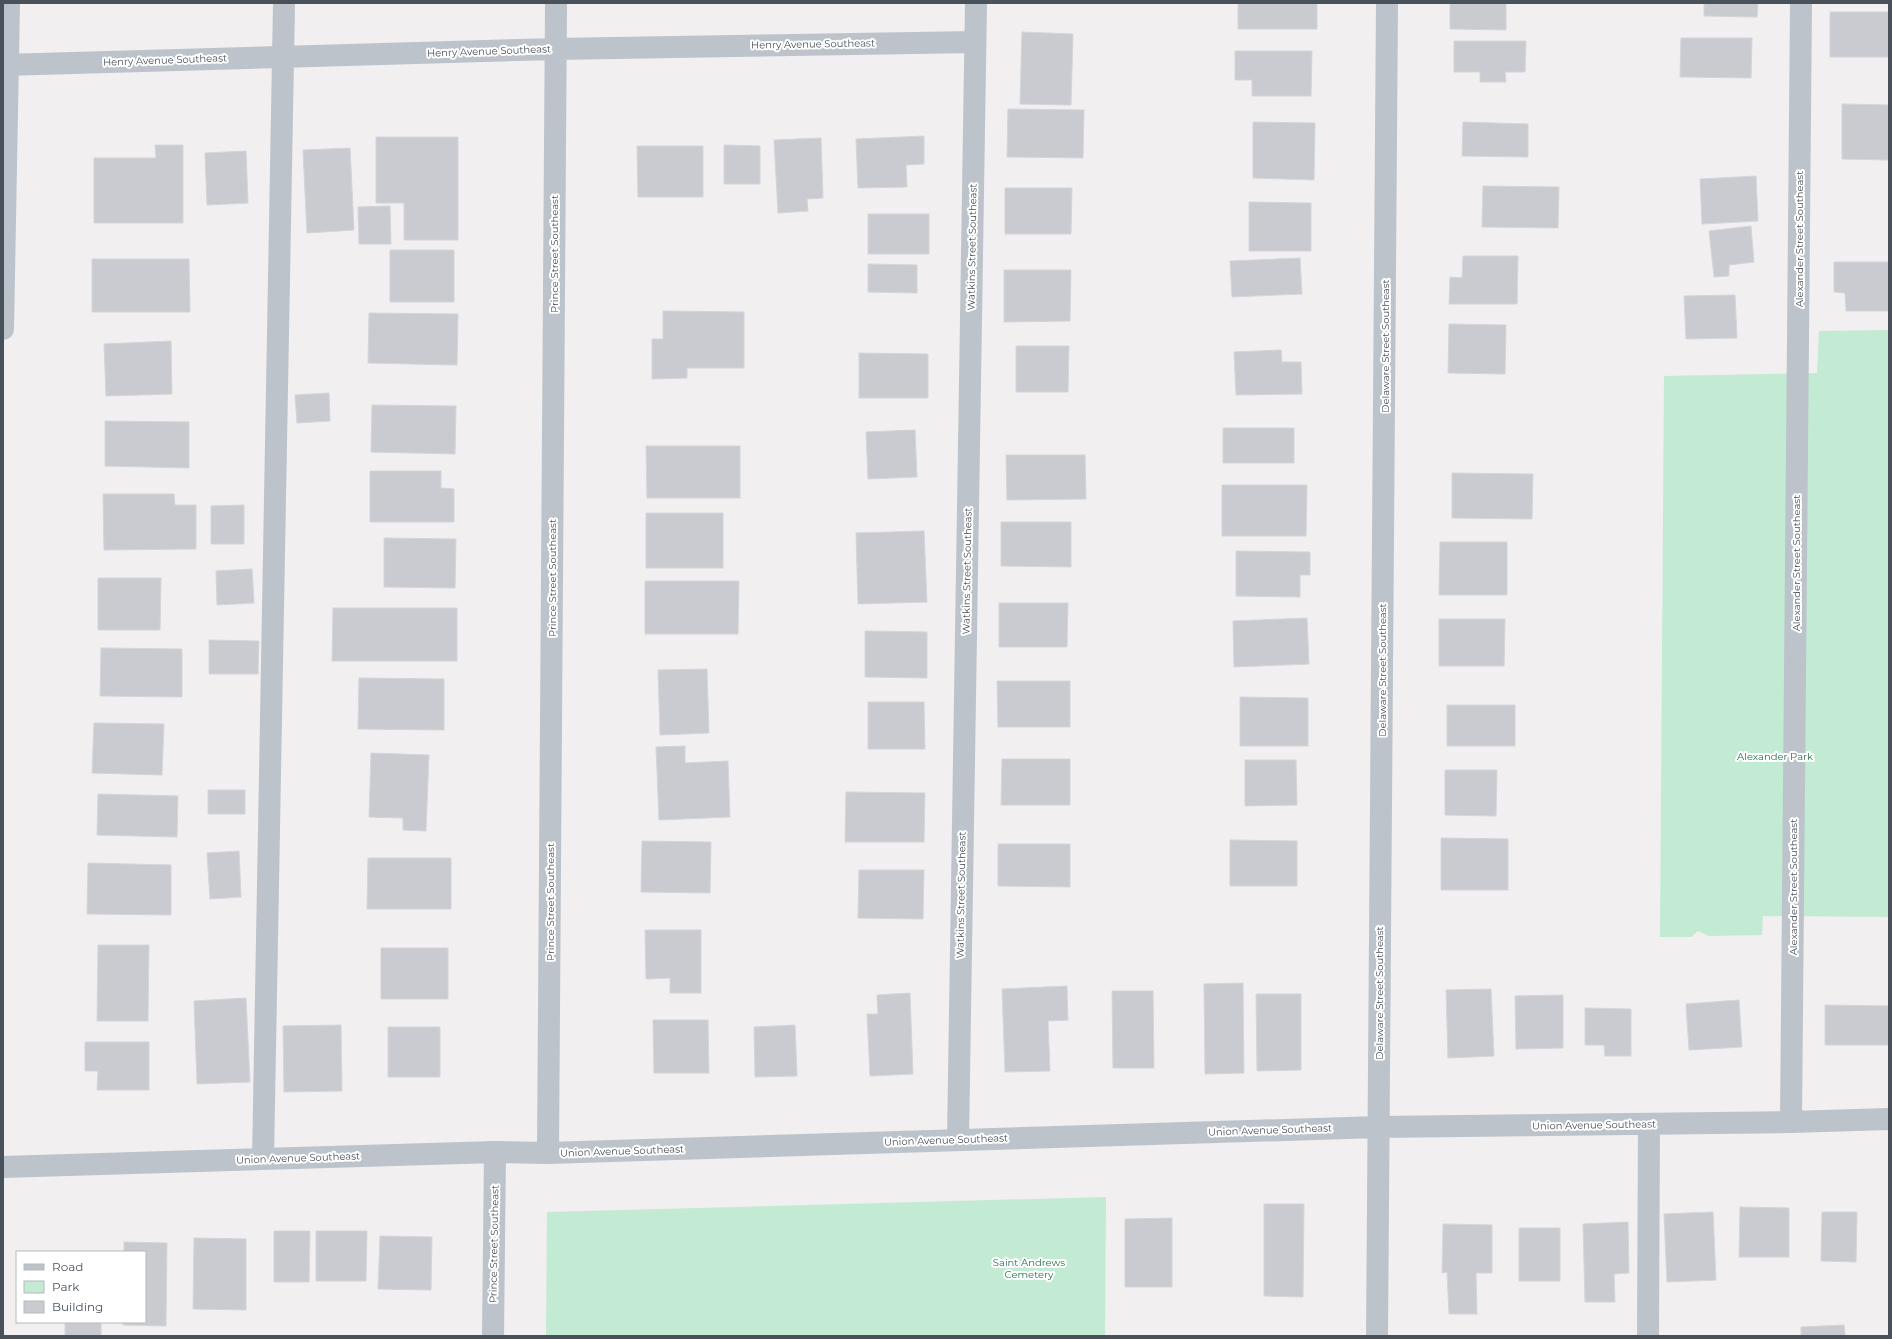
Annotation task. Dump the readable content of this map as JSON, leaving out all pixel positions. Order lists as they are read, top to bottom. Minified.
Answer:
{"streets":{"street":["Henry Avenue Southeast","Alexander Street Southeast","Watkins Street Southeast","Prince Street Southeast","Delaware Street Southeast","Union Avenue Southeast"]},"crossings":[["Henry Avenue Southeast","Watkins Street Southeast"],["Henry Avenue Southeast","Prince Street Southeast"],["Alexander Street Southeast","Union Avenue Southeast"],["Watkins Street Southeast","Union Avenue Southeast"],["Prince Street Southeast","Union Avenue Southeast"],["Delaware Street Southeast","Union Avenue Southeast"]],"parks":["Alexander Park","Saint Andrews Cemetery"],"legend":["Road","Park","Building"]}
